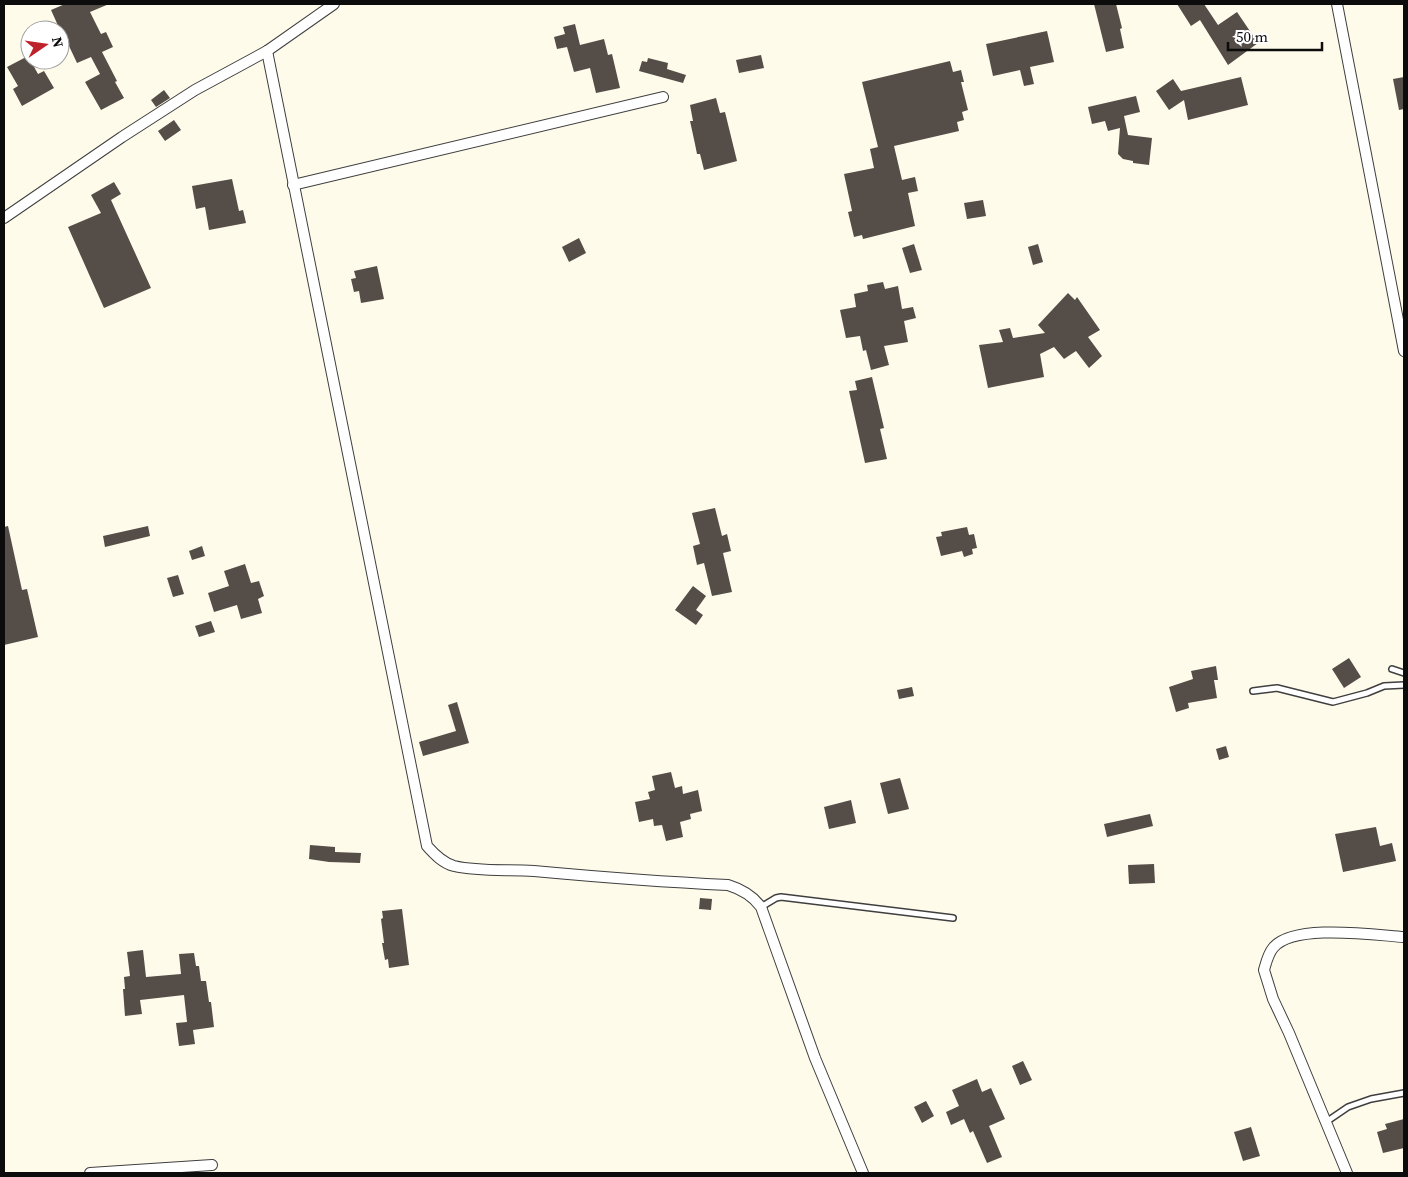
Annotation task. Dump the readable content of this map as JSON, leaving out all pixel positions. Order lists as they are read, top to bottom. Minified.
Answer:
{"scale_bar":"50 m","north":"right"}
